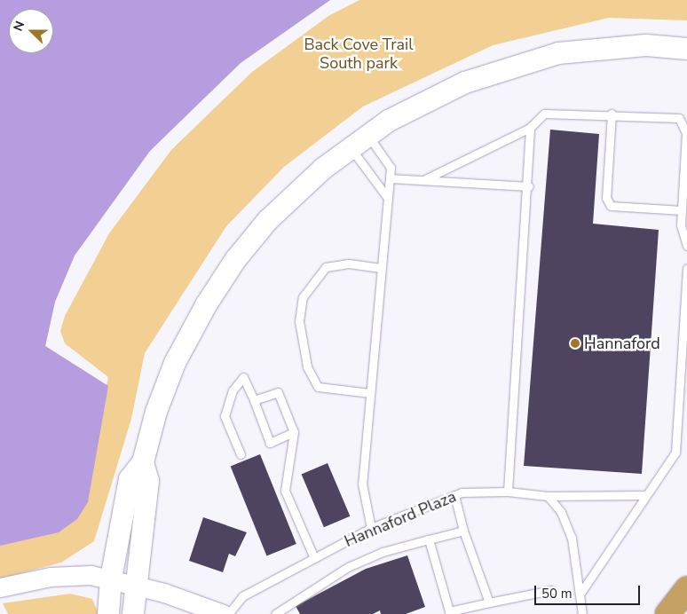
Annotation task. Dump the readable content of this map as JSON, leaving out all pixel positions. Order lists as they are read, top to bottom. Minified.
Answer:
{"streets":{"lane":["Hannaford Plaza"]},"parks":["Back Cove Trail South park"],"places":["Hannaford"],"scale_bar":"50 m","north":"left"}
